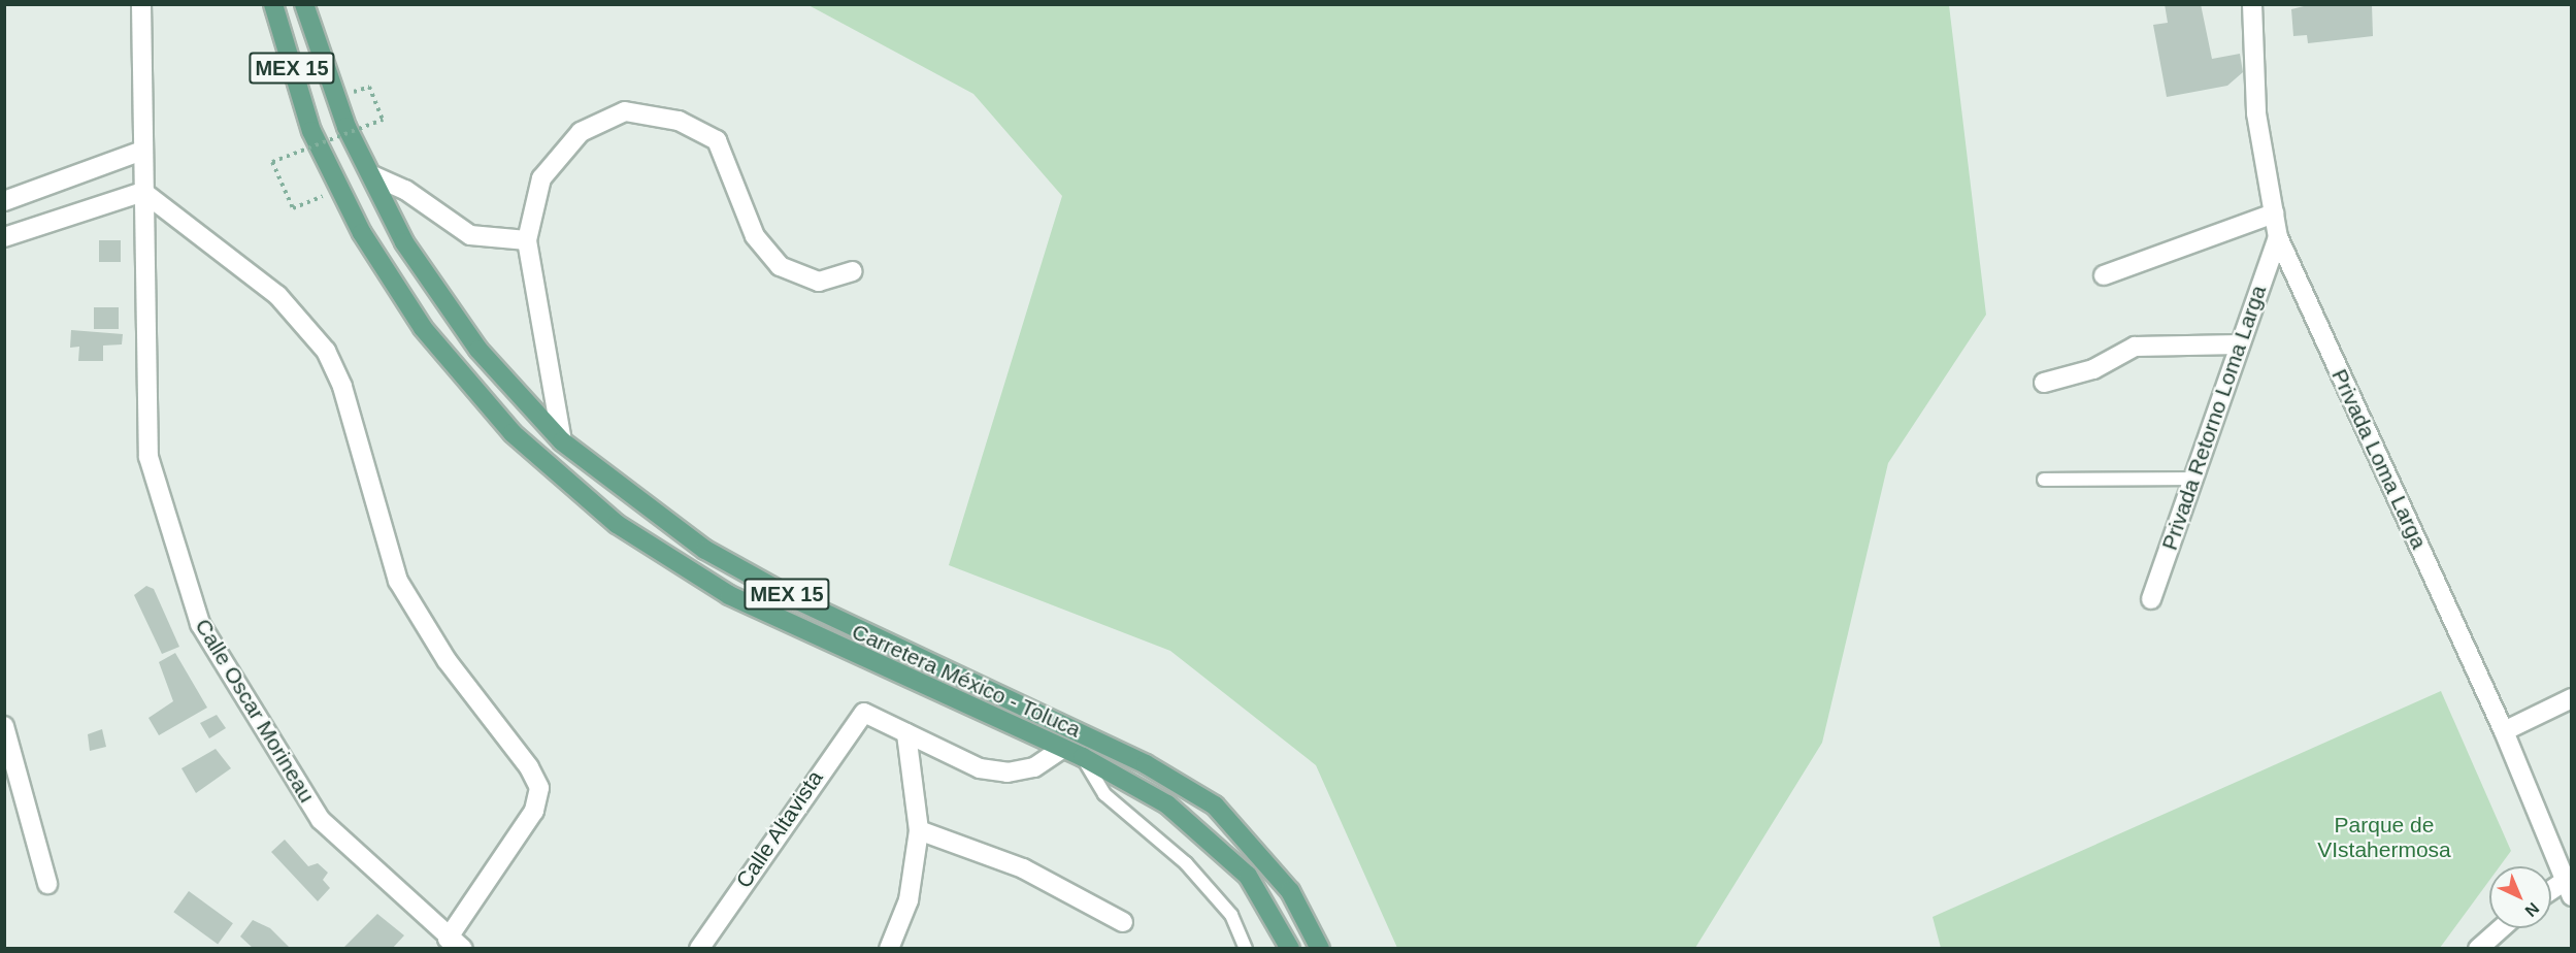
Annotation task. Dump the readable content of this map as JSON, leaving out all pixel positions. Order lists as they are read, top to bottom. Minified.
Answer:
{"streets":{"main road":["MEX 15","Carretera México - Toluca"],"street":["Privada Retorno Loma Larga","Privada Loma Larga","Calle Oscar Morineau","Calle Altavista"]},"crossings":[["Privada Retorno Loma Larga","Privada Loma Larga"]],"parks":["Parque de VIstahermosa"],"north":"bottom right"}
